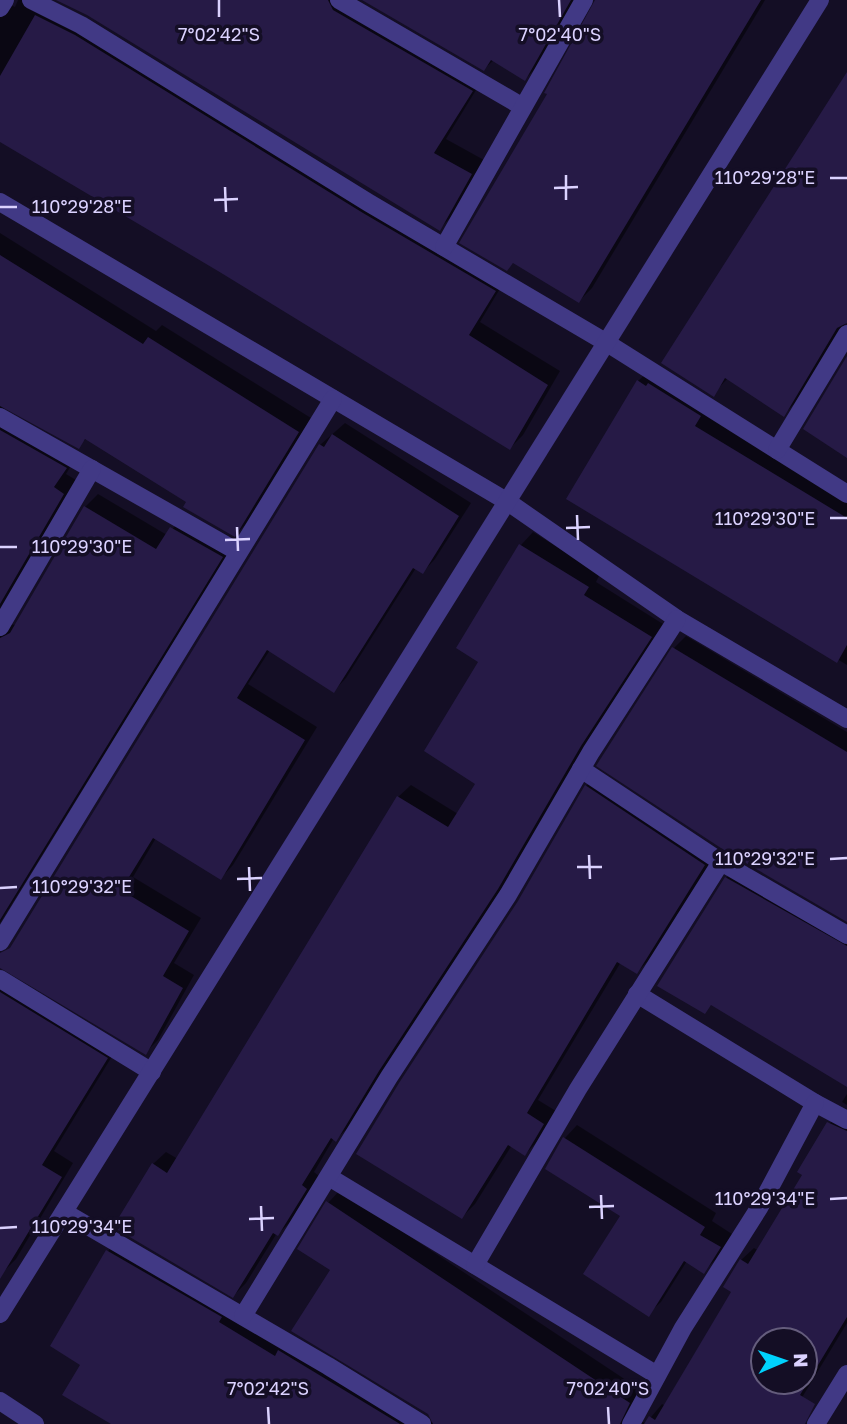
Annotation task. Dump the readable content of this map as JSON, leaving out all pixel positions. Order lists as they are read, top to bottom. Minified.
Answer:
{"north":"right","coordinates":["7°02'42\"S","7°02'40\"S","110°29'28\"E","110°29'30\"E","110°29'32\"E","110°29'34\"E"]}
